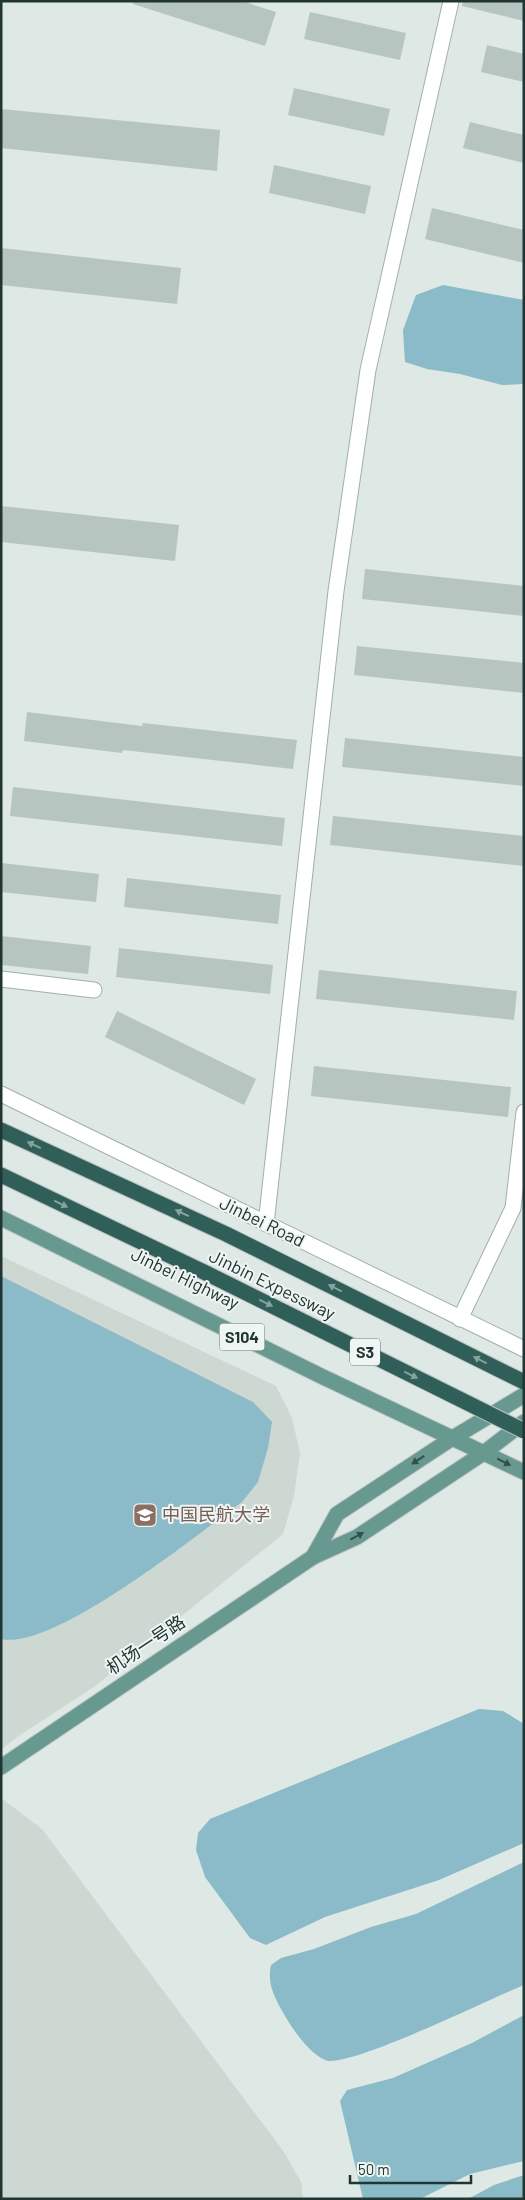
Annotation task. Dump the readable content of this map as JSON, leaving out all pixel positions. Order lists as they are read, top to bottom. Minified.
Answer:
{"streets":{"highway":["Jinbin Expessway","S3"],"main road":["Jinbei Highway","S104","机场一号路"],"street":["Jinbei Road"]},"crossings":[["Jinbei Highway","机场一号路"]],"places":{"school or university":["中国民航大学"]},"scale_bar":"50 m"}
